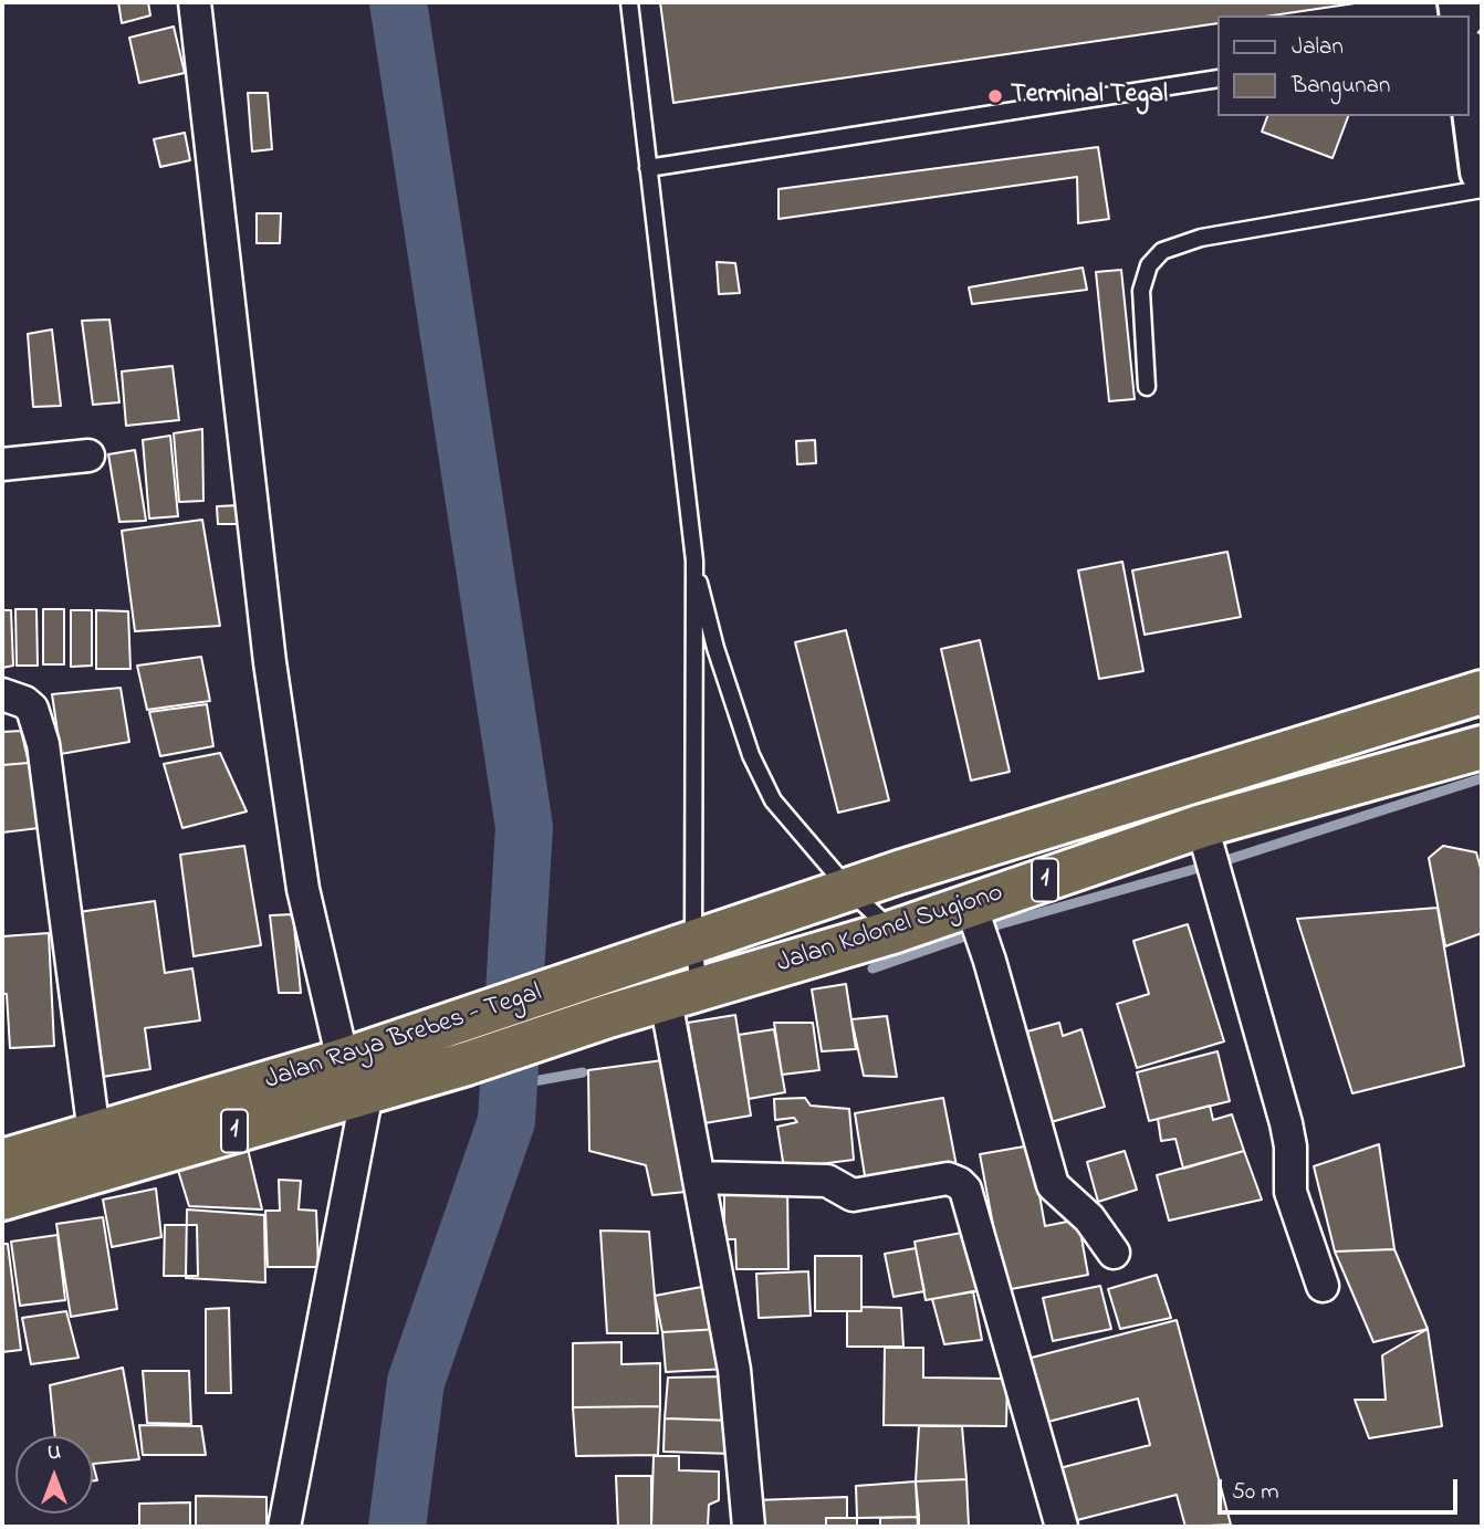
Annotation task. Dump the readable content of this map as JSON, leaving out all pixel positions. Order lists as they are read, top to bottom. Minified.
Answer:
{"streets":{"highway":["1","Jalan Kolonel Sugiono","Jalan Raya Brebes - Tegal"]},"crossings":[["Jalan Kolonel Sugiono","Jalan Raya Brebes - Tegal"]],"places":["Terminal Tegal"],"legend":["Jalan","Bangunan"],"scale_bar":"50 m","north":"top"}
